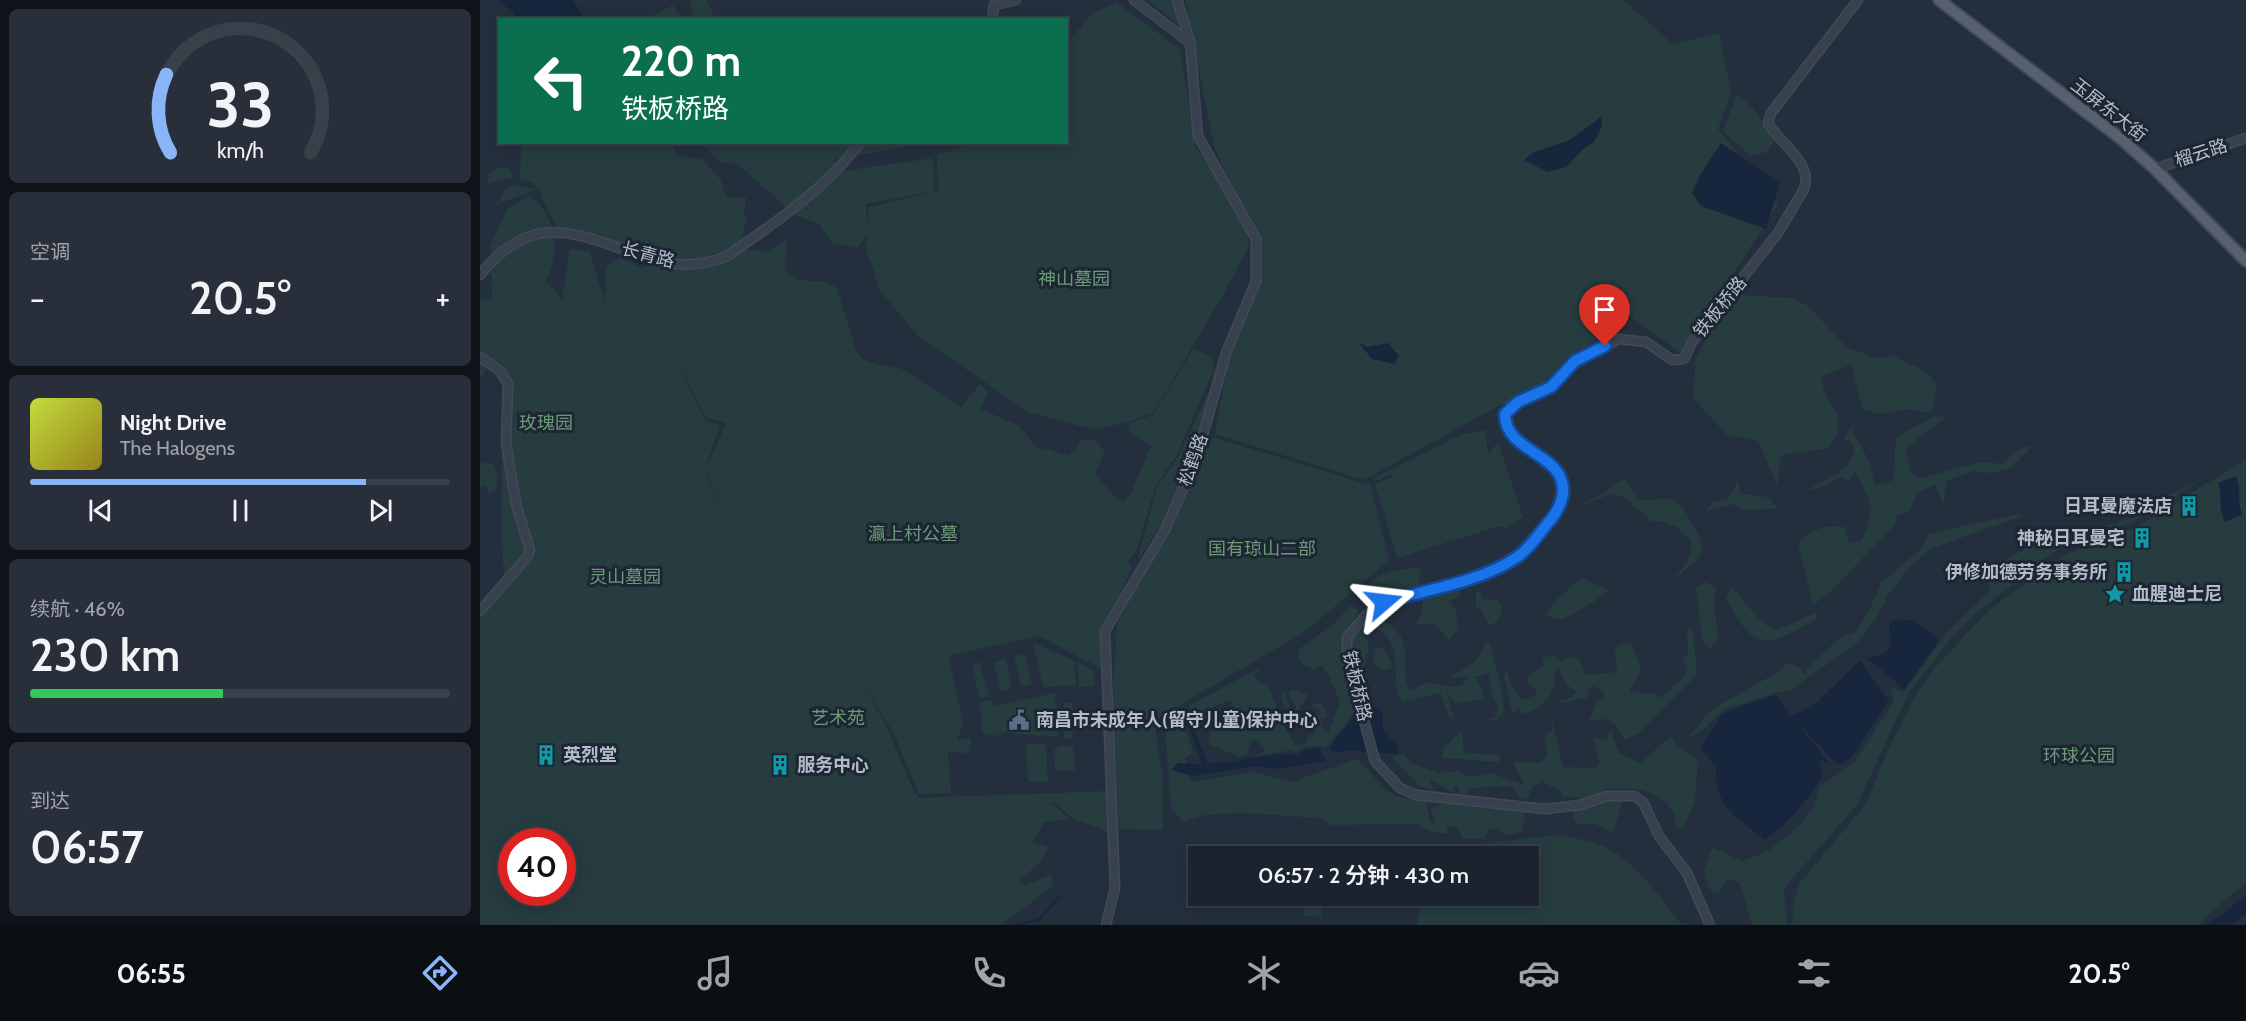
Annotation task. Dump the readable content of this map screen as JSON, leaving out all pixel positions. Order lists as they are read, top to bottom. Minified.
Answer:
{"streets":{"main road":["玉屏东大街"],"street":["榴云路","长青路","铁板桥路","松鹤路"]},"crossings":[["玉屏东大街","榴云路"]],"parks":["神山墓园","玫瑰园","瀛上村公墓","国有琼山二部","灵山墓园","艺术苑","环球公园"],"places":{"building":["日耳曼魔法店","神秘日耳曼宅","伊修加德劳务事务所","英烈堂","服务中心"],"place":["血腥迪士尼"],"public building":["南昌市未成年人(留守儿童)保护中心"]},"page":{"turn":["220 m","铁板桥路"],"tile":["空调",["续航 · 46%","230 km"],["到达","06:57"]],"heat":["−","20.5°","+"],"song":["Night Drive","The Halogens"],"limit":"40","trip":"06:57 · 2 分钟 · 430 m","tabs":["06:55","20.5°"],"gauge":["33","km/h"]}}
